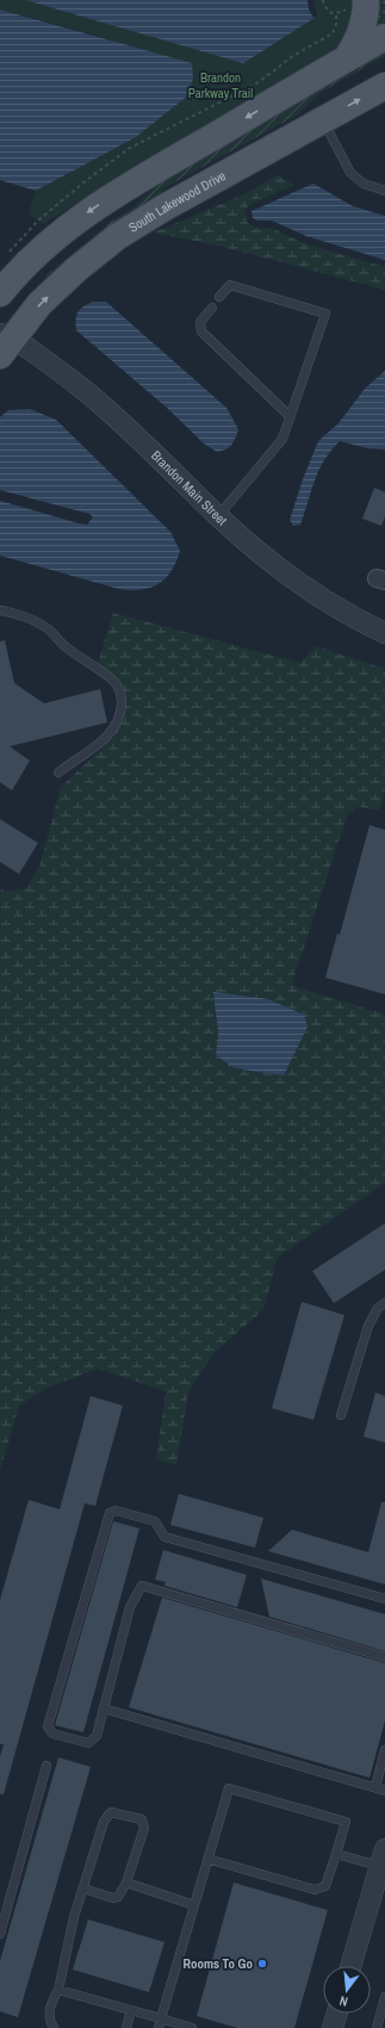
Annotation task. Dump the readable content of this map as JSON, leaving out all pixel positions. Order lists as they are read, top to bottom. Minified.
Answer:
{"streets":{"main road":["South Lakewood Drive"],"street":["Brandon Main Street"]},"crossings":[["South Lakewood Drive","Brandon Main Street"]],"parks":["Brandon Parkway Trail"],"places":["Rooms To Go"],"north":"bottom"}
